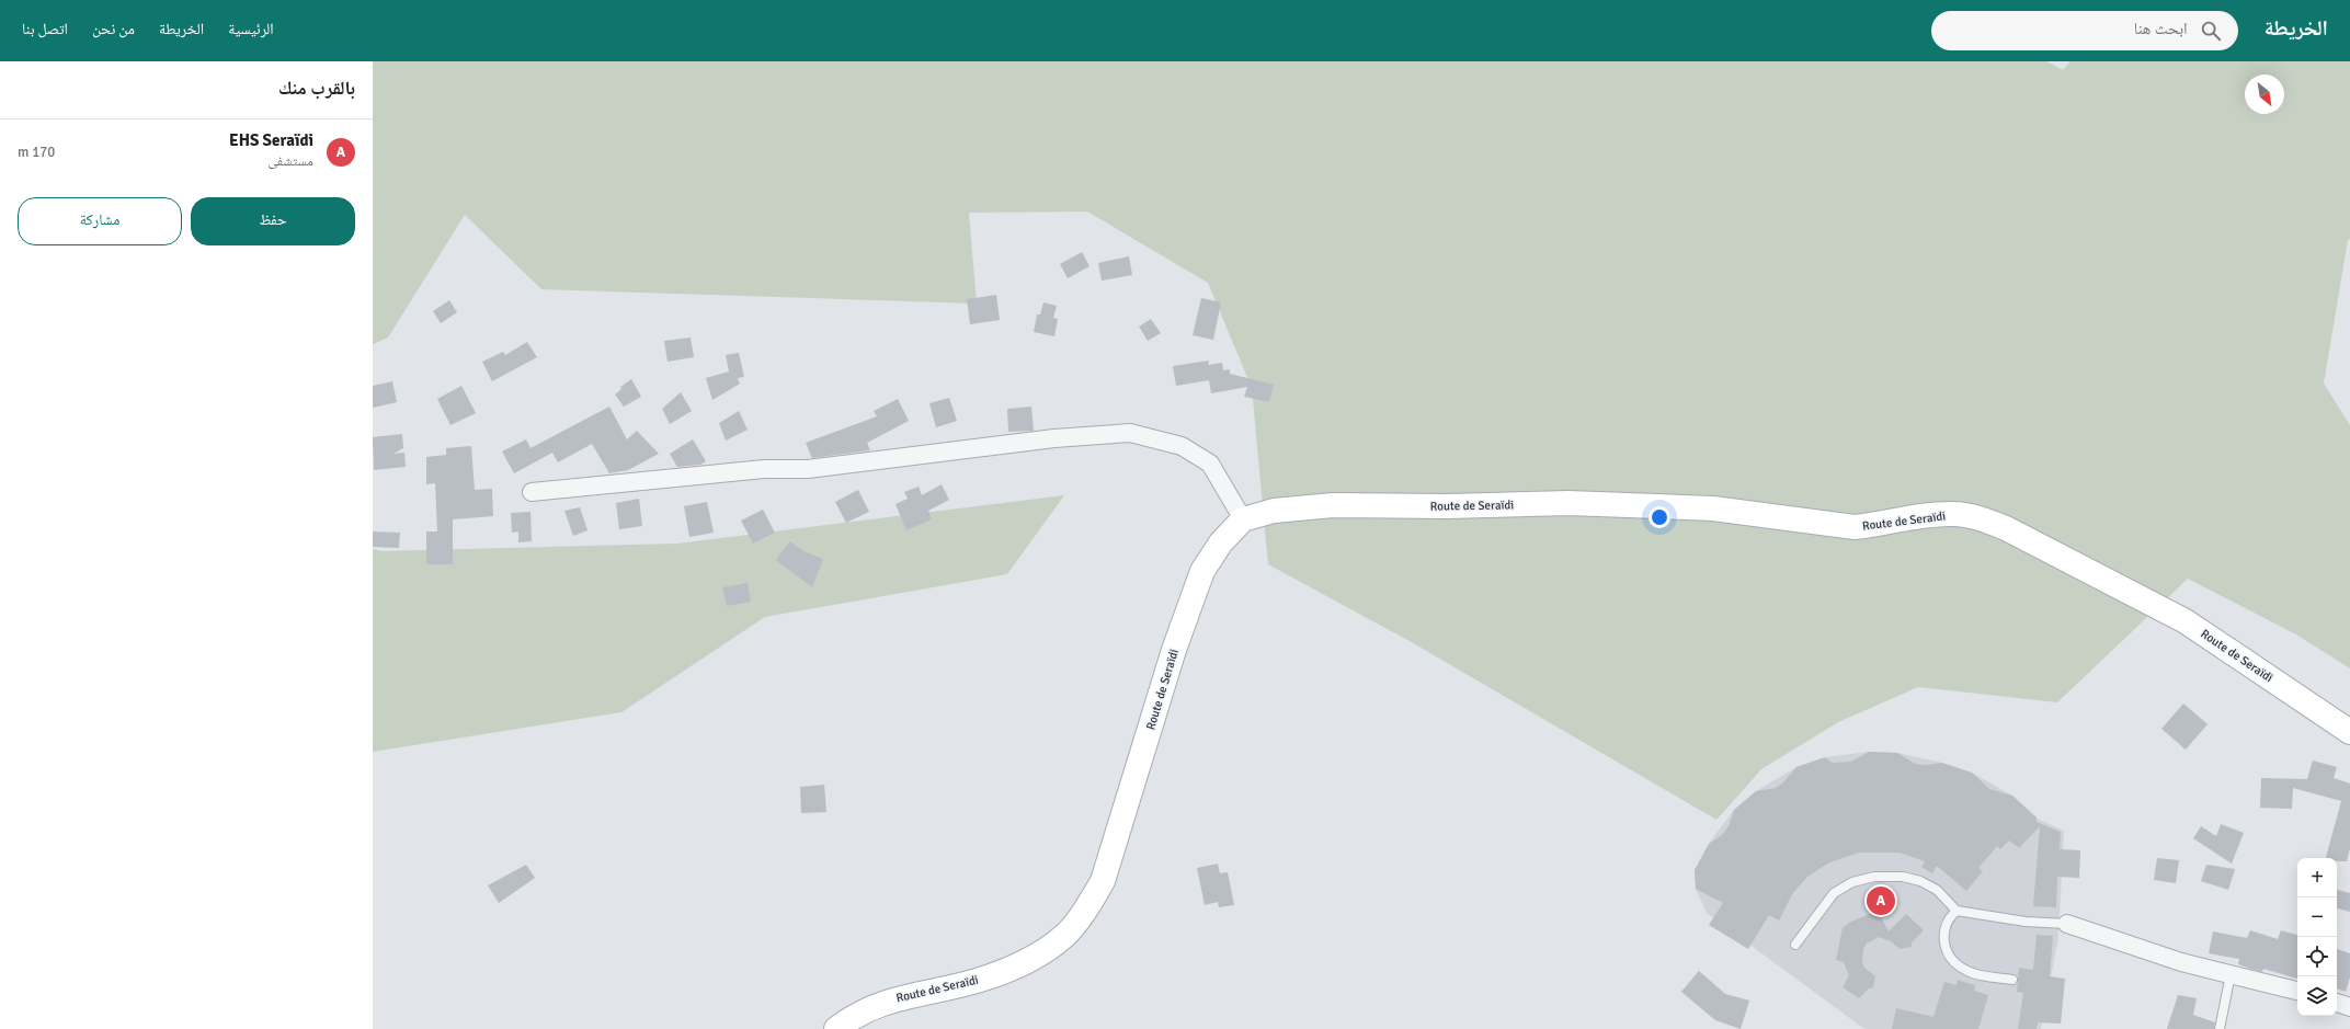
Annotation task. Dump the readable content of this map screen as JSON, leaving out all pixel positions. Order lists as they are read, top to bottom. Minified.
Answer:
{"streets":{"main road":["Route de Seraïdi"]},"north":"bottom right","page":{"header":"الخريطة","search":"ابحث هنا","nav":["الرئيسية","الخريطة","من نحن","اتصل بنا"],"heading":"بالقرب منك","list":[{"mark":"A","name":"EHS Seraïdi","note":"مستشفى","value":"170 m"}],"buttons":["حفظ","مشاركة"],"map_buttons":["+","−"],"pins":"A"}}
